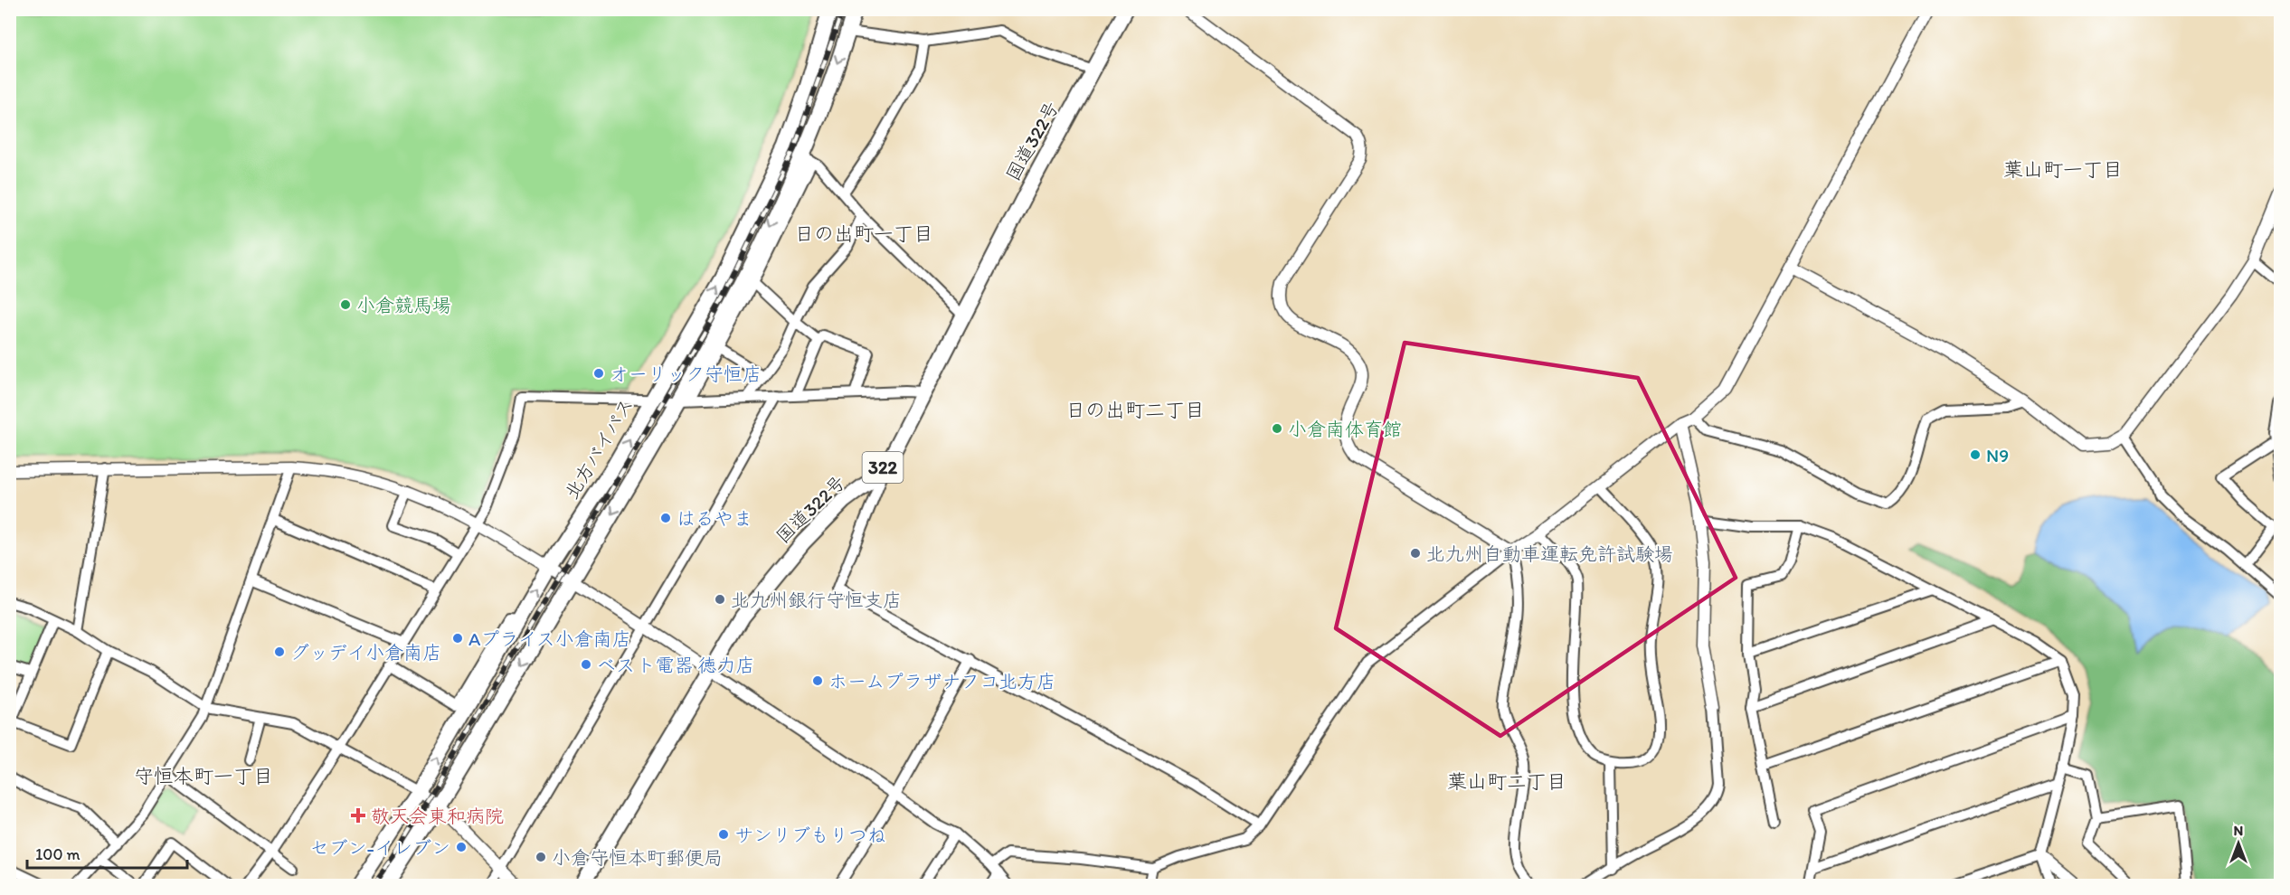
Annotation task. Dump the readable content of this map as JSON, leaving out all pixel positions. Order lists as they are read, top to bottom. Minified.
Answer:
{"streets":{"highway":["国道322号","北方バイパス","322"]},"districts":["葉山町一丁目","日の出町一丁目","日の出町二丁目","守恒本町一丁目","葉山町二丁目"],"places":{"other":["小倉競馬場","オーリック守恒店","小倉南体育館","N9","はるやま","北九州自動車運転免許試験場","北九州銀行守恒支店","Aプライス小倉南店","グッデイ小倉南店","ベスト電器 徳力店","ホームプラザナフコ北方店","サンリブもりつね","セブン-イレブン","小倉守恒本町郵便局"],"health":["敬天会東和病院"]},"scale_bar":"100 m","north":"top"}
